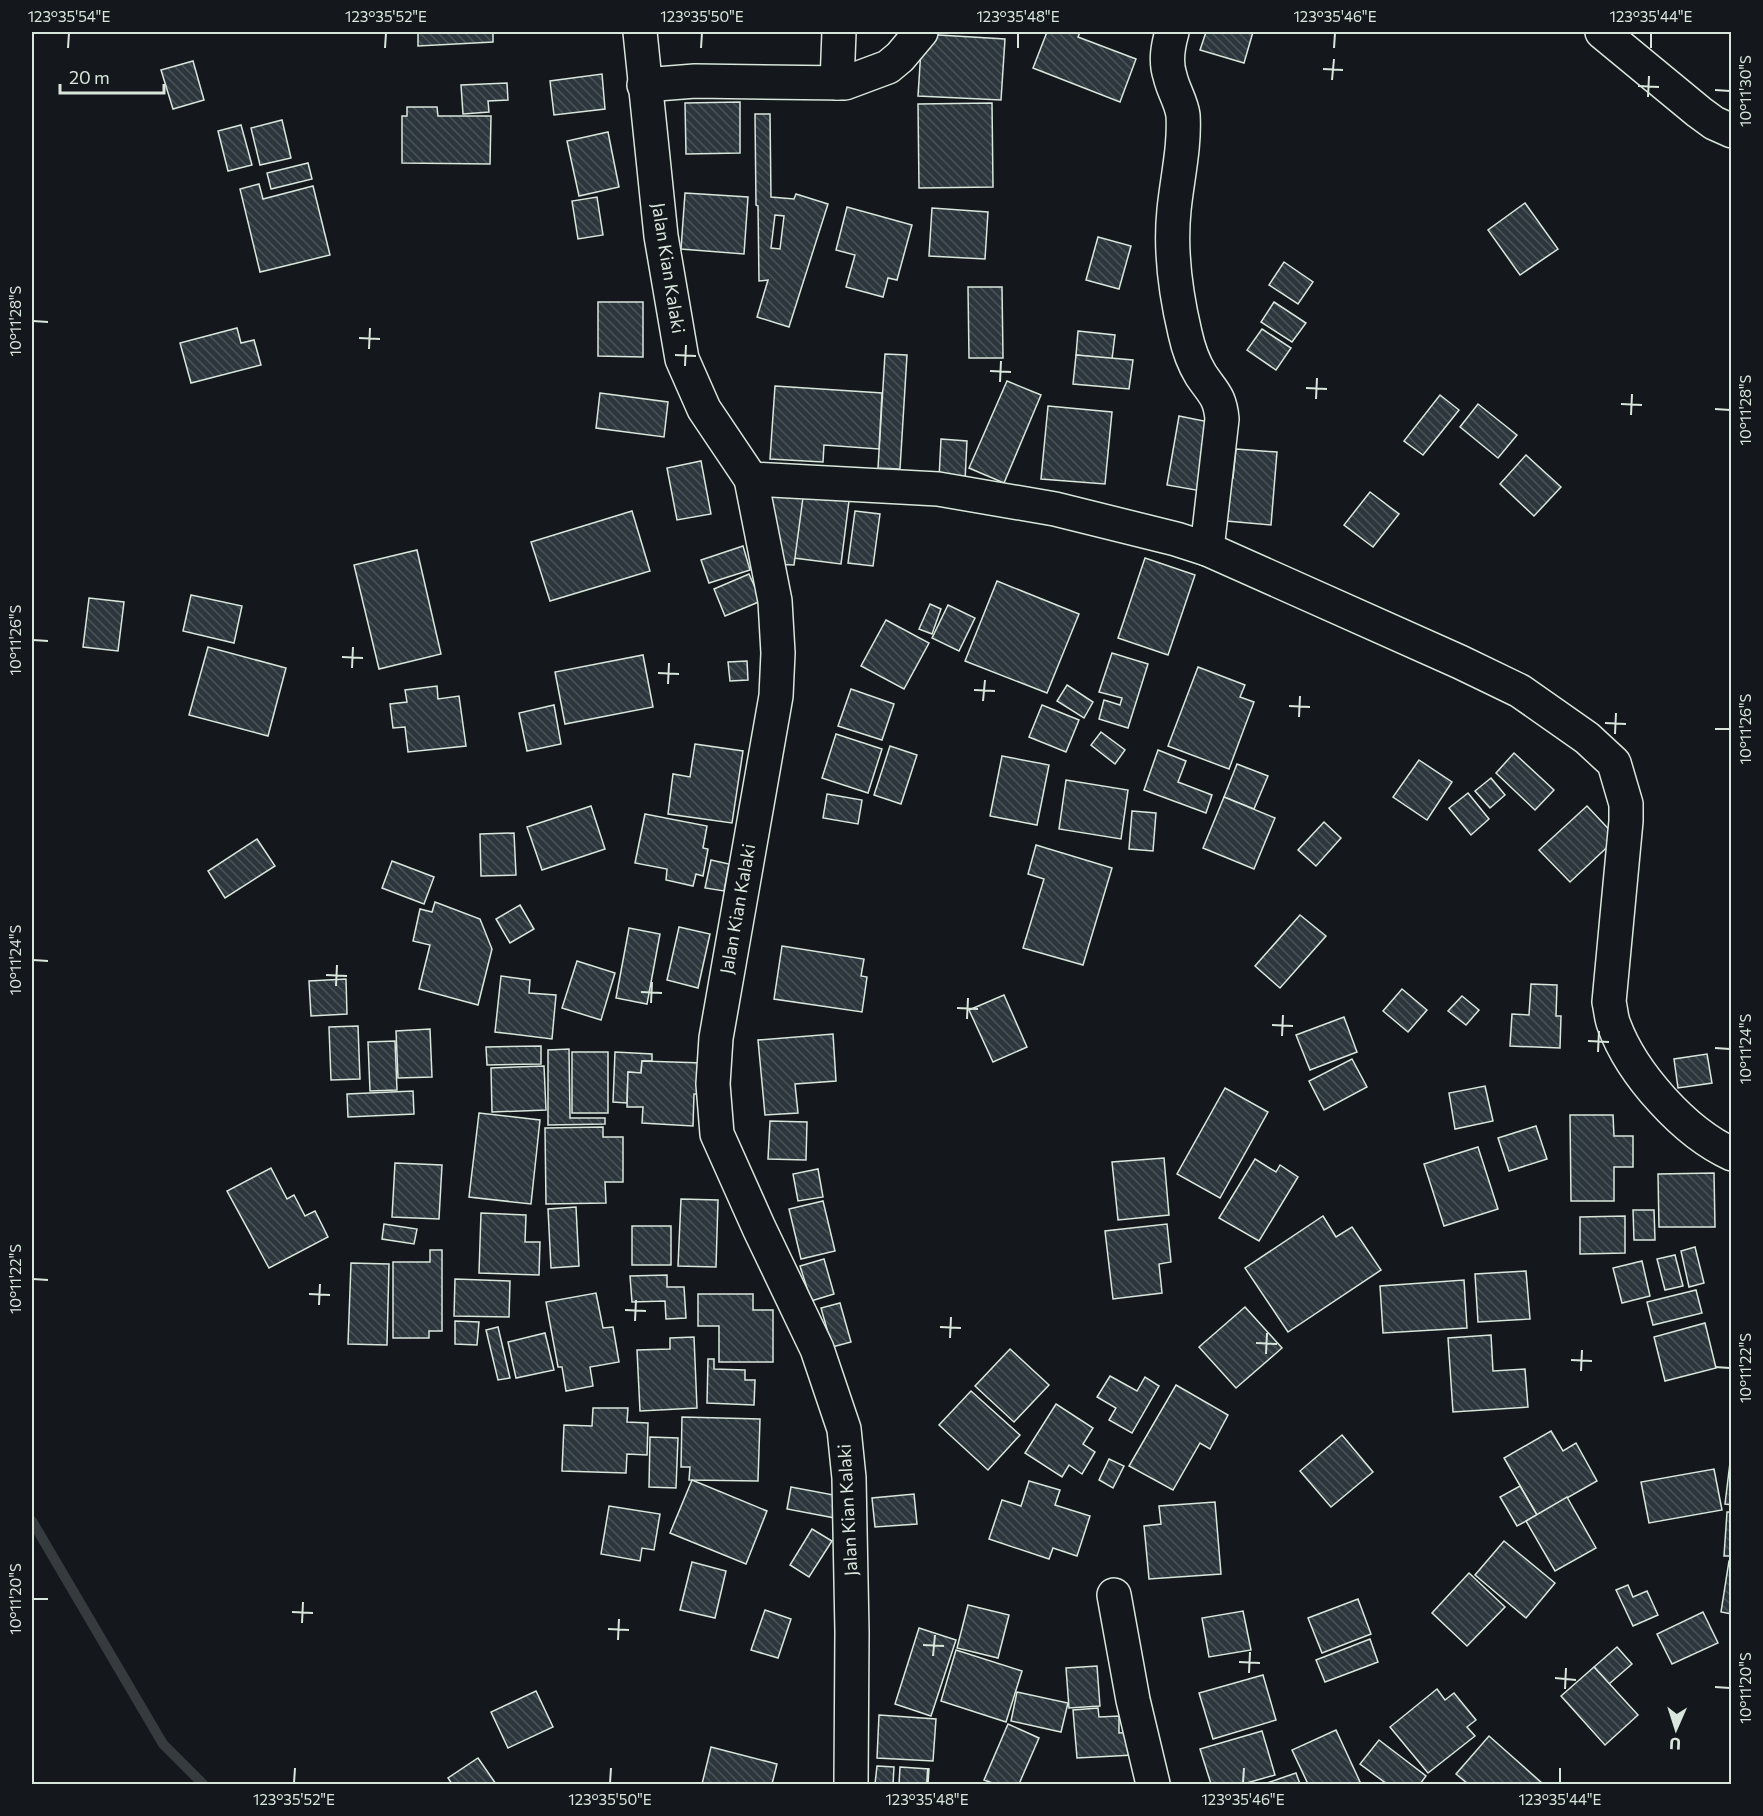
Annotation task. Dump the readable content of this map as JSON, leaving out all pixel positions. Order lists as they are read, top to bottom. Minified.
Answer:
{"streets":{"street":["Jalan Kian Kalaki"]},"scale_bar":"20 m","north":"bottom","coordinates":["123°35'54\"E","123°35'52\"E","123°35'50\"E","123°35'48\"E","123°35'46\"E","123°35'44\"E","10°11'30\"S","10°11'28\"S","10°11'26\"S","10°11'24\"S","10°11'22\"S","10°11'20\"S"]}
